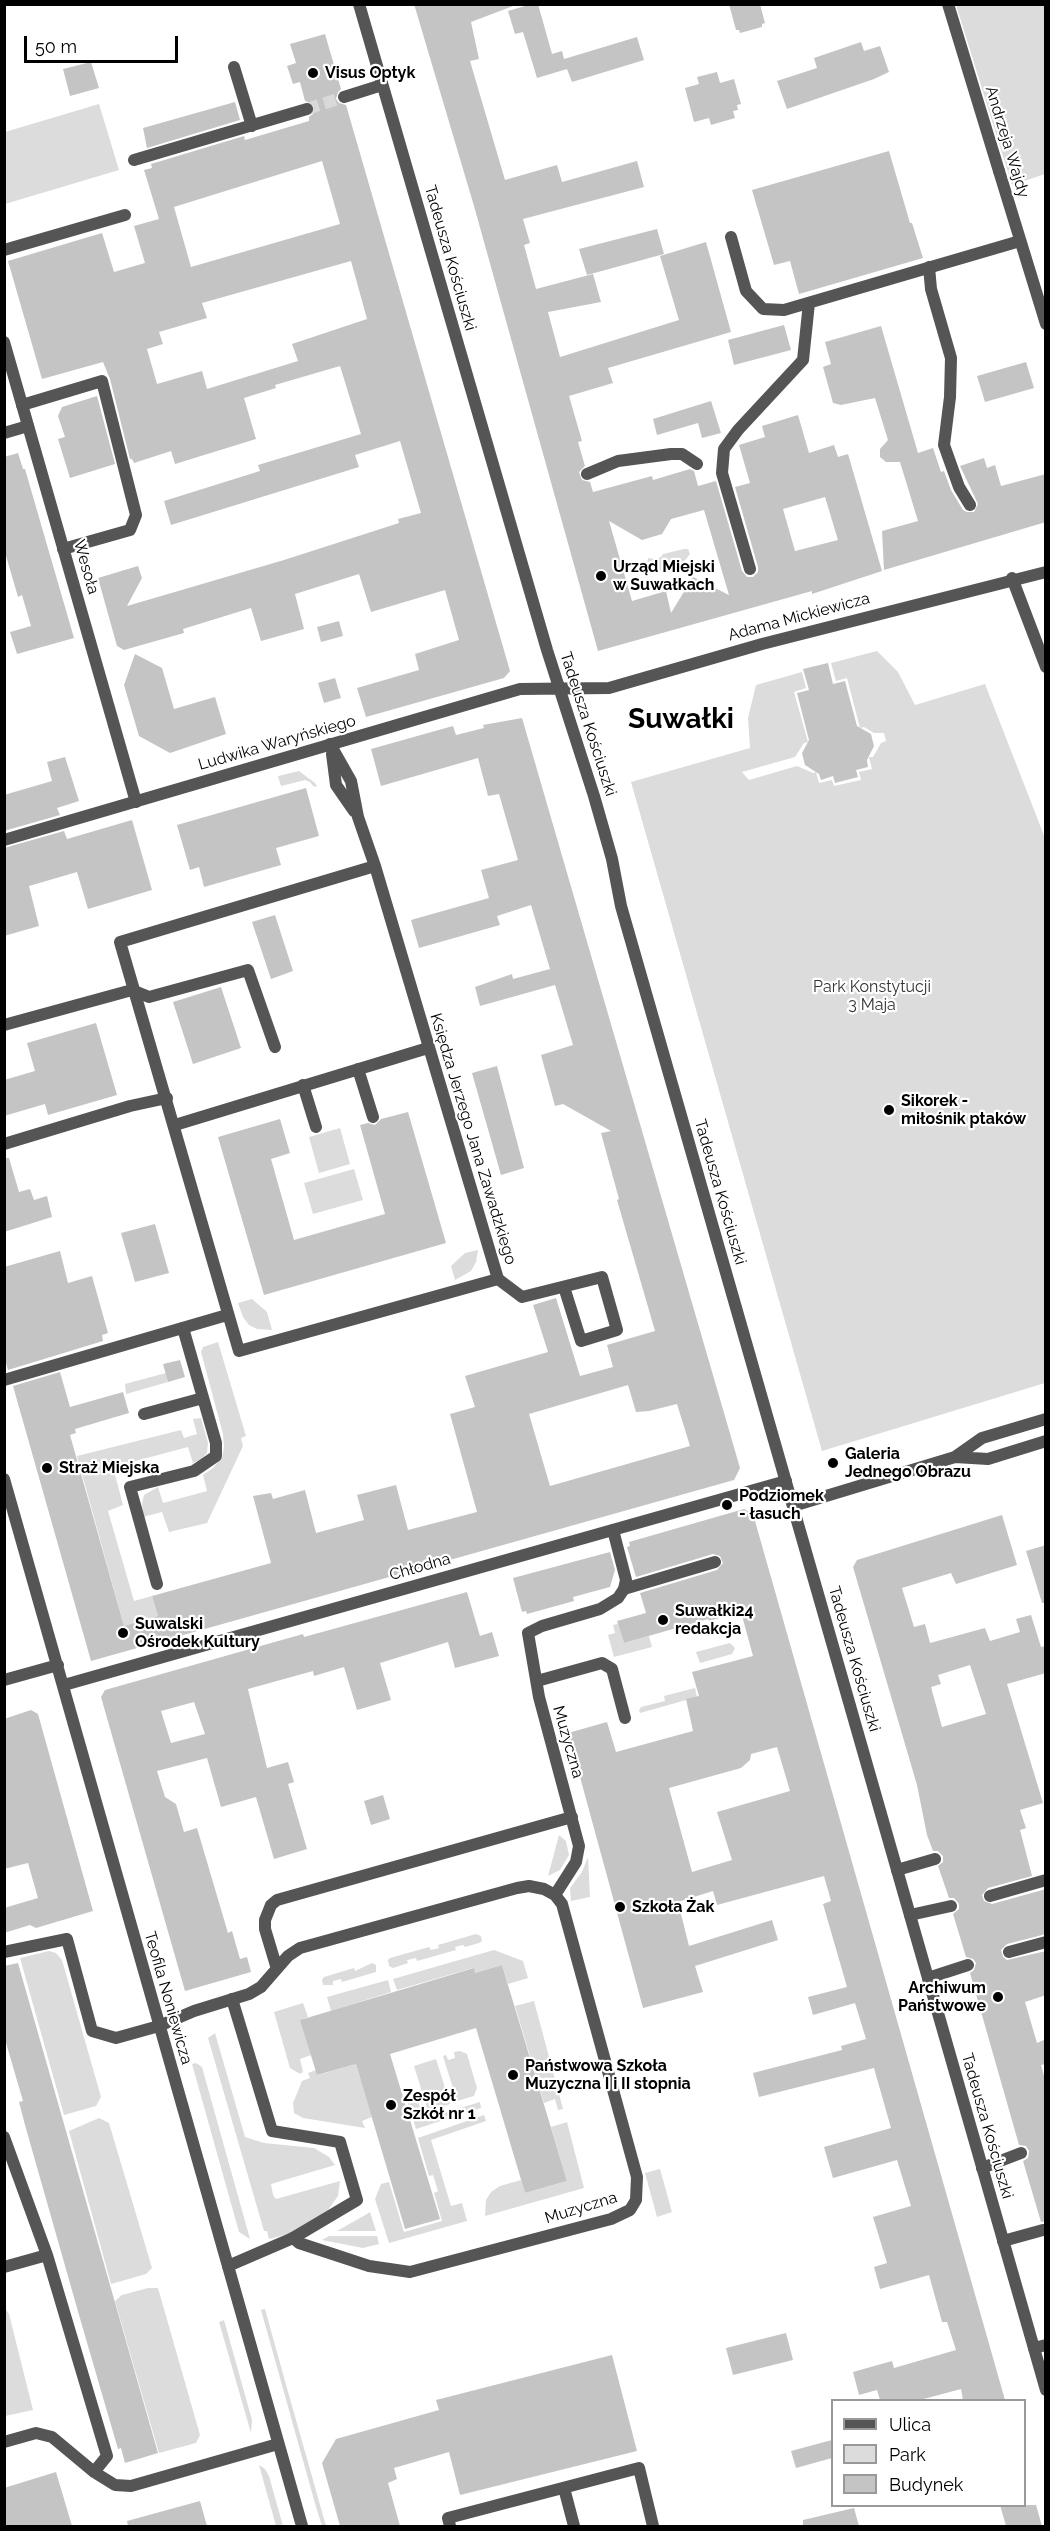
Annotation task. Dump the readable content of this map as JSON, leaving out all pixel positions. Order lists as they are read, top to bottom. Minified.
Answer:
{"streets":{"street":["Andrzeja Wajdy","Tadeusza Kościuszki","Wesoła","Adama Mickiewicza","Ludwika Waryńskiego","Księdza Jerzego Jana Zawadzkiego","Chłodna","Muzyczna","Teofila Noniewicza"]},"crossings":[["Tadeusza Kościuszki","Adama Mickiewicza"],["Tadeusza Kościuszki","Ludwika Waryńskiego"],["Tadeusza Kościuszki","Chłodna"],["Wesoła","Ludwika Waryńskiego"],["Adama Mickiewicza","Ludwika Waryńskiego"],["Ludwika Waryńskiego","Księdza Jerzego Jana Zawadzkiego"],["Chłodna","Teofila Noniewicza"]],"districts":["Suwałki"],"parks":["Park Konstytucji 3 Maja"],"places":["Visus Optyk","Urząd Miejski w Suwałkach","Sikorek - miłośnik ptaków","Galeria Jednego Obrazu","Straż Miejska","Podziomek - łasuch","Suwałki24 redakcja","Suwalski Ośrodek Kultury","Szkoła Żak","Archiwum Państwowe","Państwowa Szkoła Muzyczna I i II stopnia","Zespół Szkół nr 1"],"legend":["Ulica","Park","Budynek"],"scale_bar":"50 m"}
